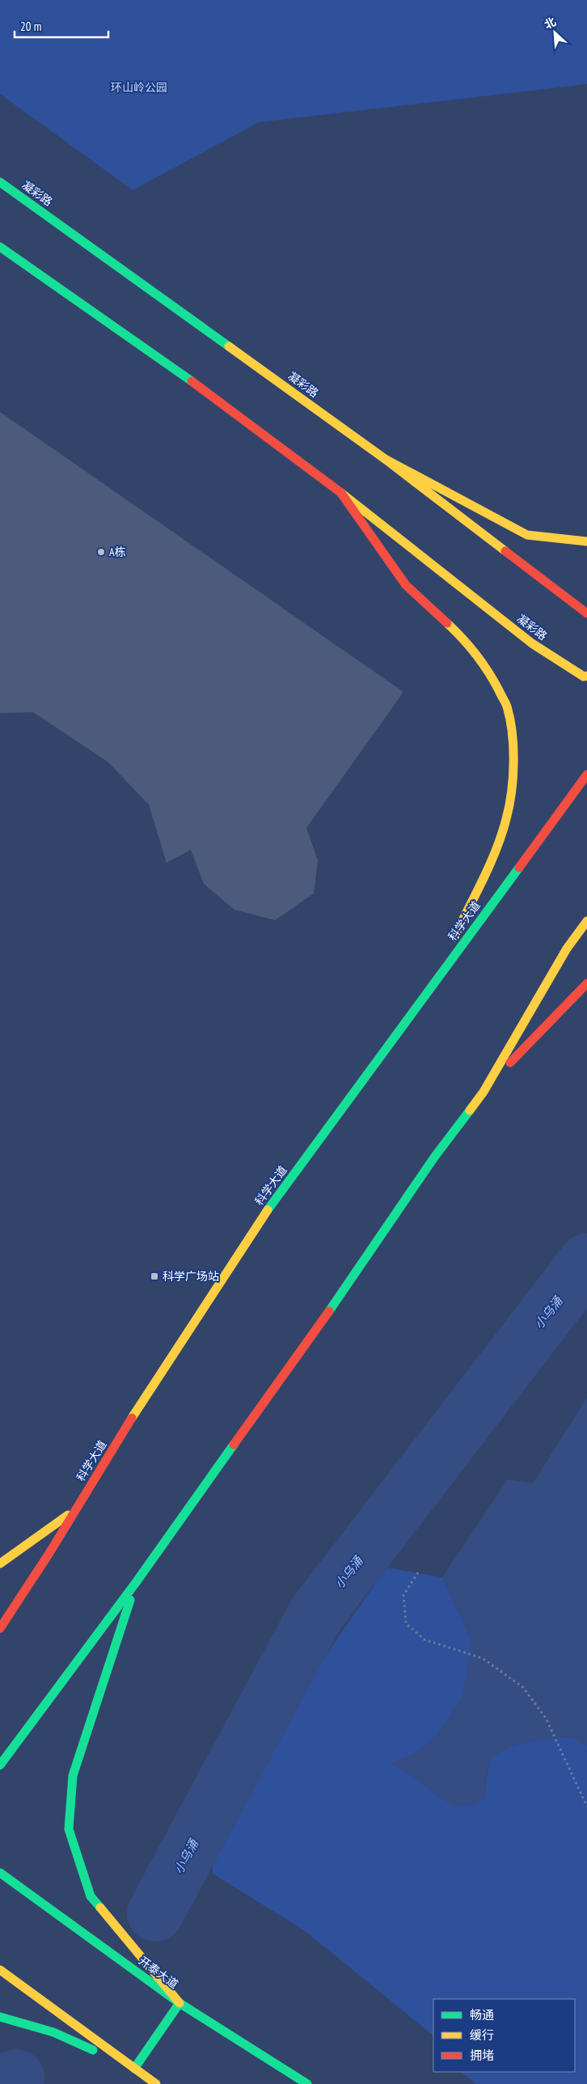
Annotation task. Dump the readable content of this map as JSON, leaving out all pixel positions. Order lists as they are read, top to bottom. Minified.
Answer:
{"streets":{"main road":["凝彩路","科学大道","开泰大道"]},"water":["小乌涌"],"parks":["环山岭公园"],"places":{"other":["A栋"],"transit":["科学广场站"]},"legend":["畅通","缓行","拥堵"],"scale_bar":"20 m","north":"top left"}
